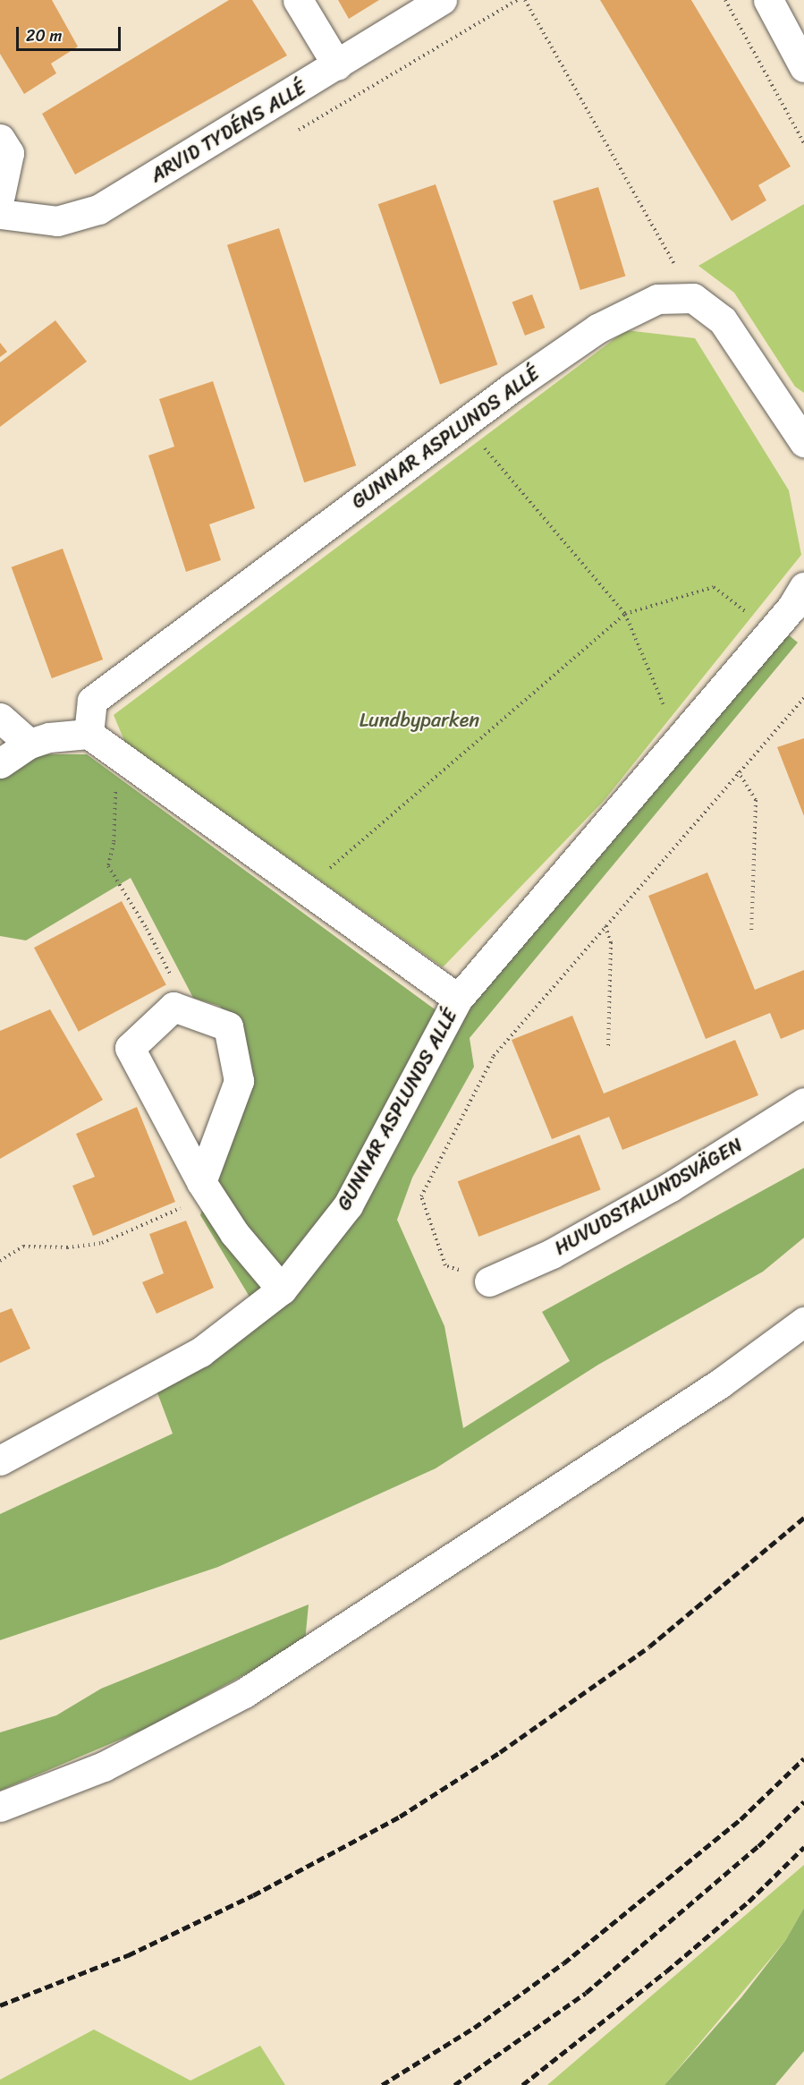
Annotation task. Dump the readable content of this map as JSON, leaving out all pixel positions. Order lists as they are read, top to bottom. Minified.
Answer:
{"streets":{"street":["ARVID TYDÉNS ALLÉ","GUNNAR ASPLUNDS ALLÉ","HUVUDSTALUNDSVÄGEN"]},"parks":["Lundbyparken"],"scale_bar":"20 m"}
